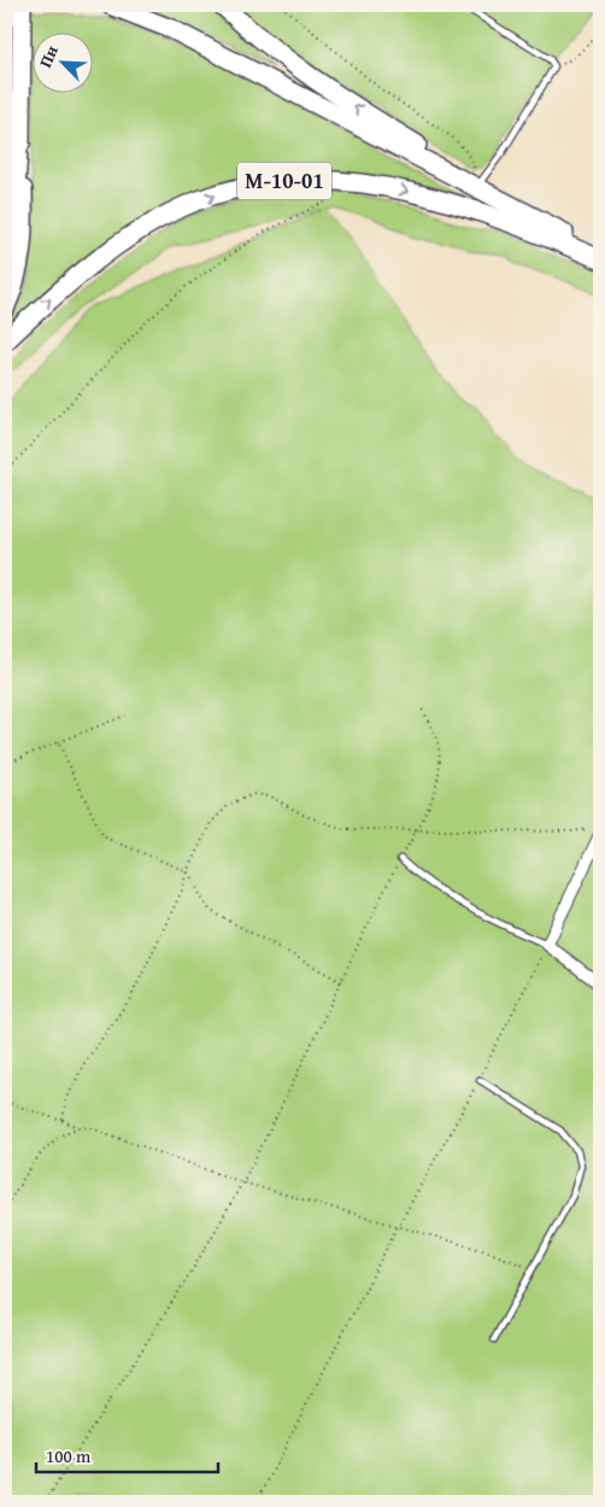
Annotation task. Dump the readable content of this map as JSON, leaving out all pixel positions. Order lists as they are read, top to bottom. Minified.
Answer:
{"streets":{"main road":["М-10-01"]},"scale_bar":"100 m","north":"top left"}
